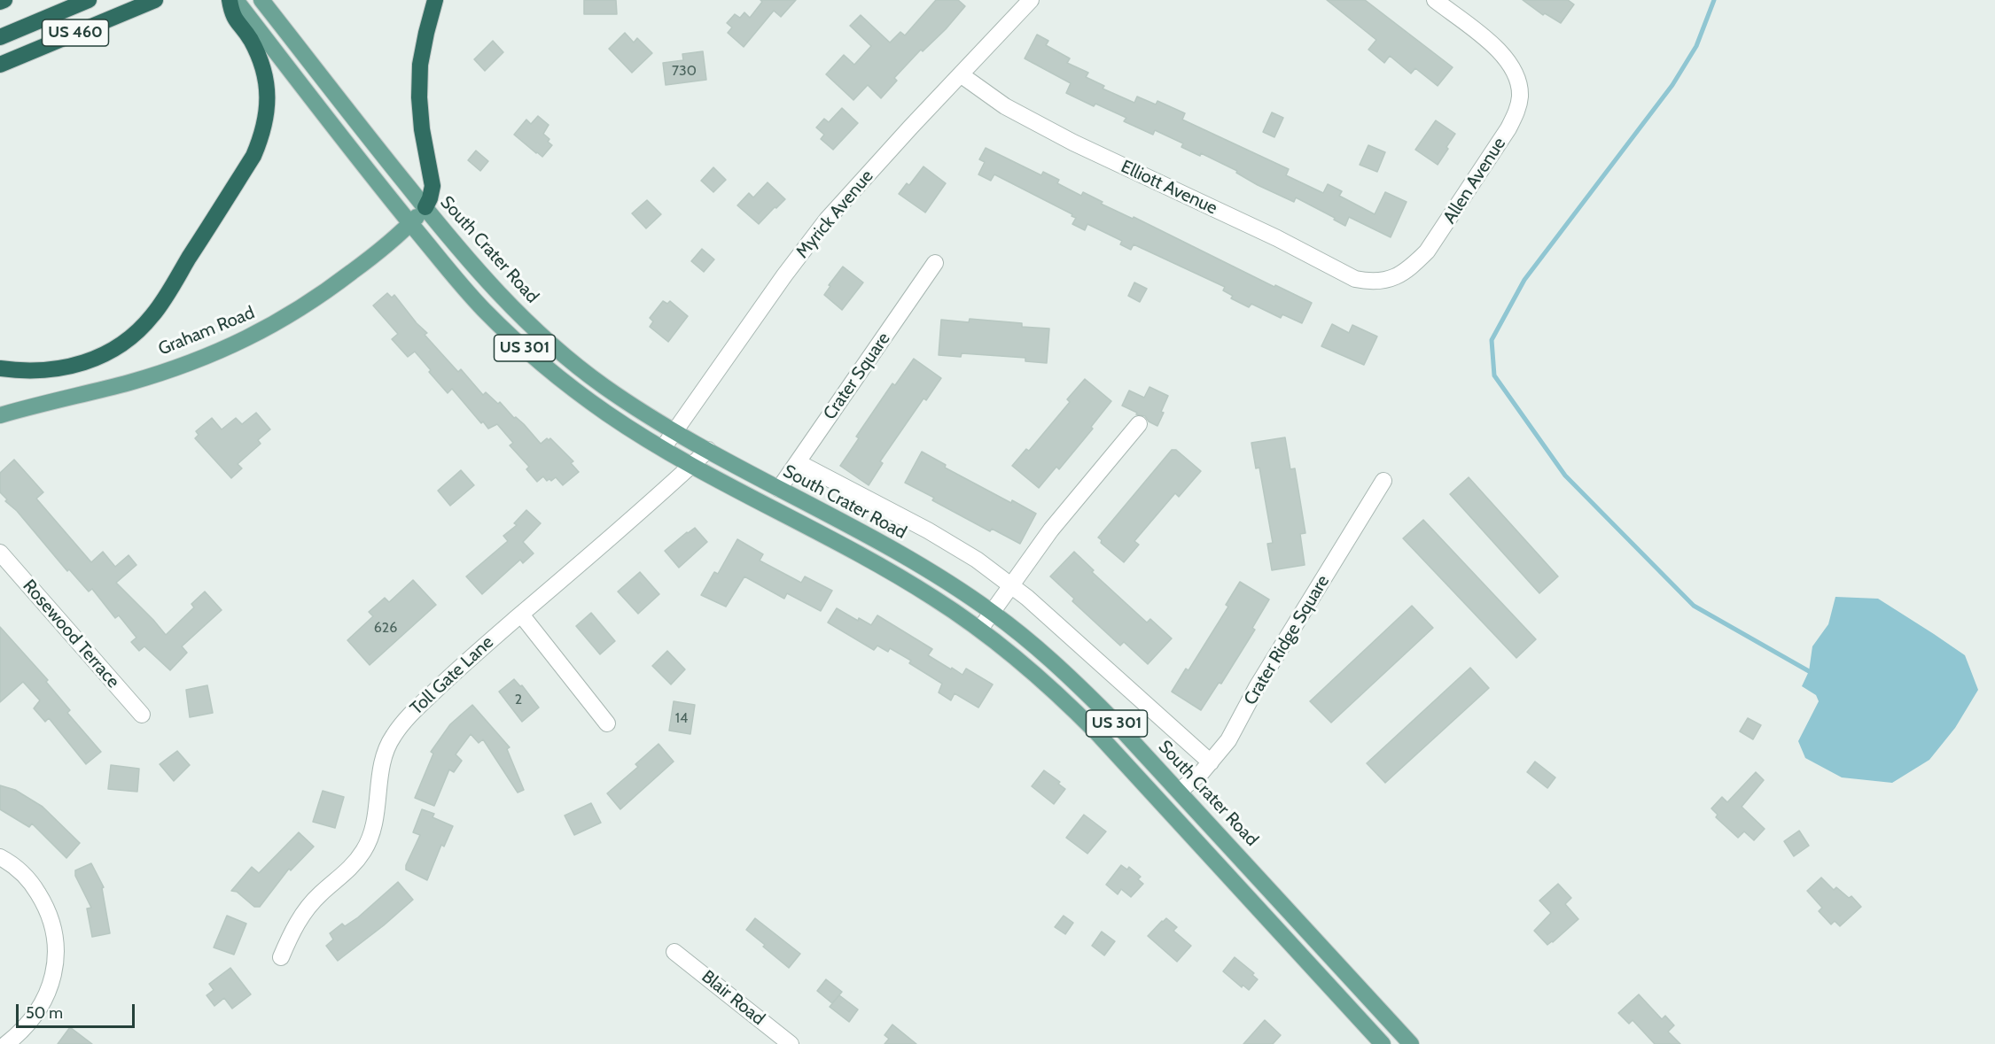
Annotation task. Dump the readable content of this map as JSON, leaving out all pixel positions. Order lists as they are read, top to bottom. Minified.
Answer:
{"streets":{"highway":["US 460"],"main road":["South Crater Road","Graham Road","US 301"],"street":["Allen Avenue","Elliott Avenue","Myrick Avenue","Crater Square","Rosewood Terrace","Crater Ridge Square","Toll Gate Lane","Blair Road"]},"crossings":[["Allen Avenue","Elliott Avenue"],["Elliott Avenue","Myrick Avenue"],["Myrick Avenue","South Crater Road"],["Myrick Avenue","US 301"],["South Crater Road","Graham Road"],["South Crater Road","Crater Square"],["South Crater Road","Crater Ridge Square"],["South Crater Road","Toll Gate Lane"],["Graham Road","US 301"],["US 301","Toll Gate Lane"]],"house_numbers":["730","626","2","14"],"scale_bar":"50 m"}
